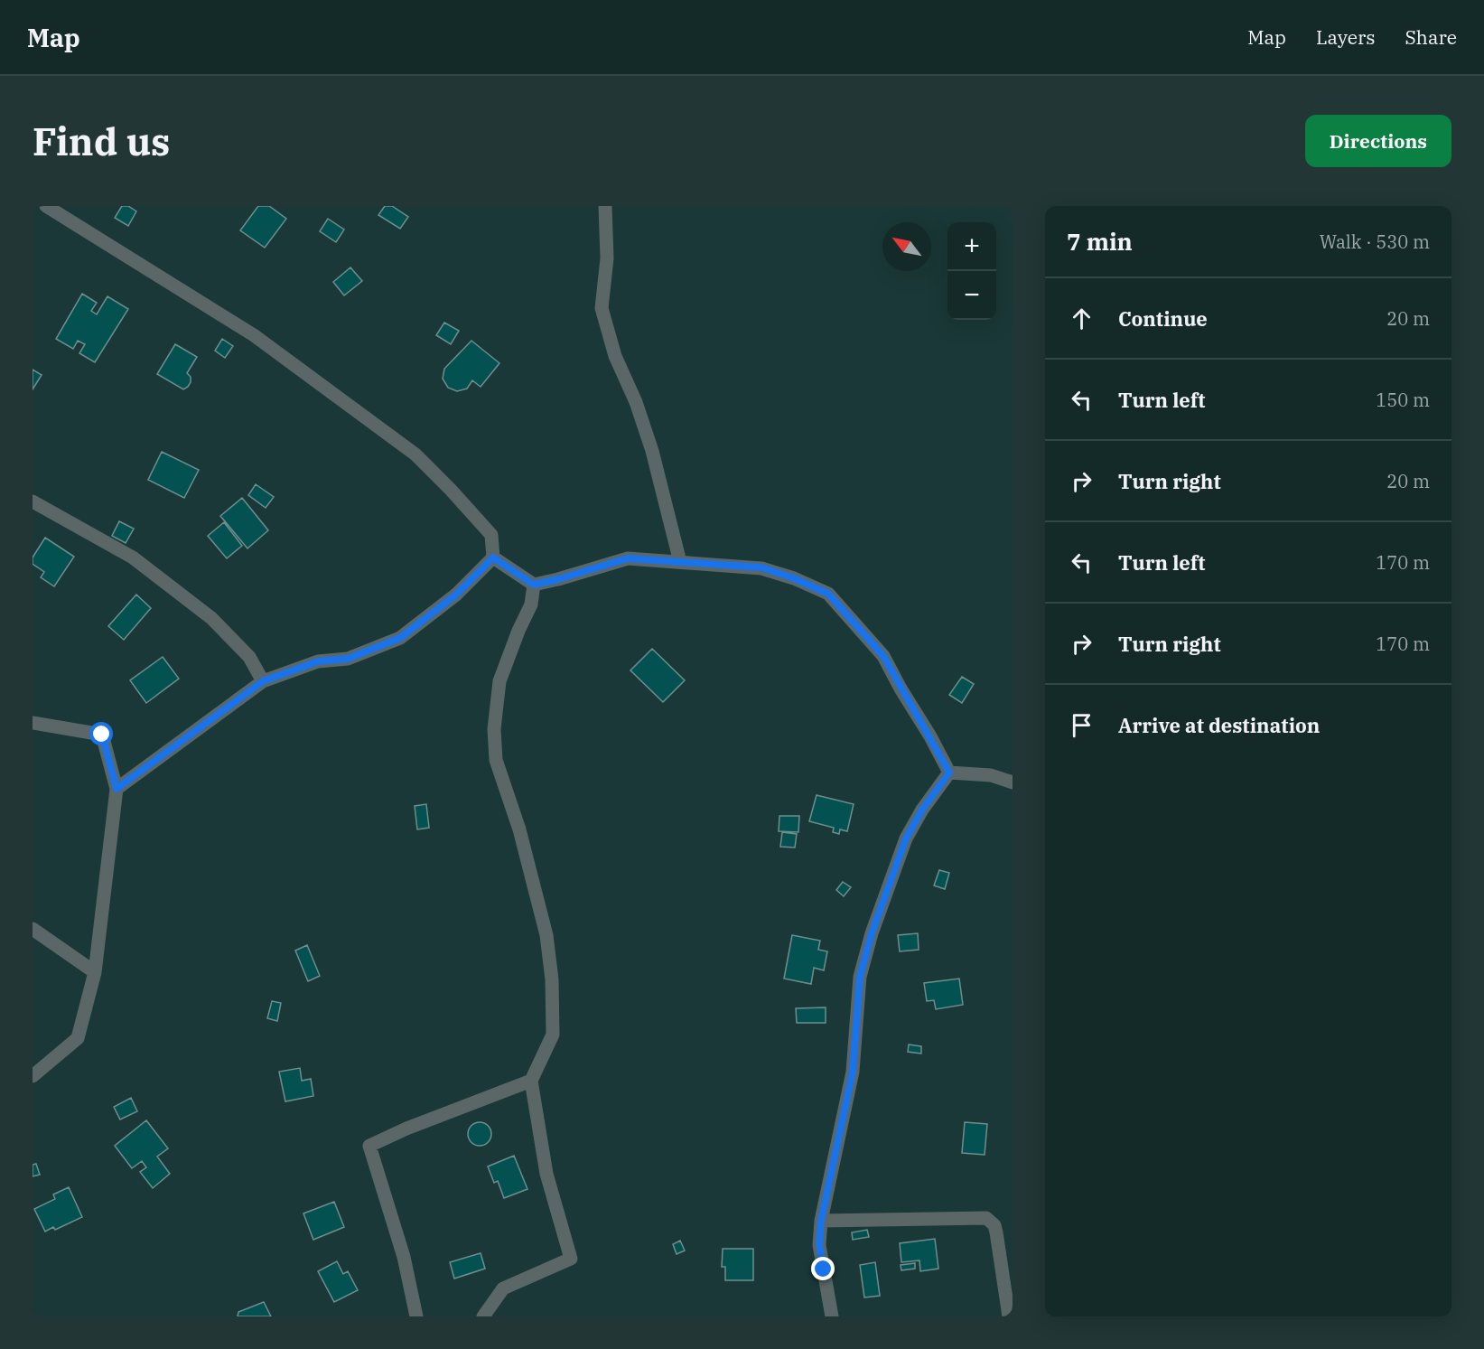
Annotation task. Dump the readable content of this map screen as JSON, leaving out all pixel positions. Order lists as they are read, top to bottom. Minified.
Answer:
{"north":"top left","page":{"header":"Map","nav":["Map","Layers","Share"],"buttons":"Directions","title":"Find us","heading":["7 min","Walk · 530 m"],"map_buttons":["+","−"],"list":[["Continue","20 m"],["Turn left","150 m"],["Turn right","20 m"],["Turn left","170 m"],["Turn right","170 m"],"Arrive at destination"]}}
